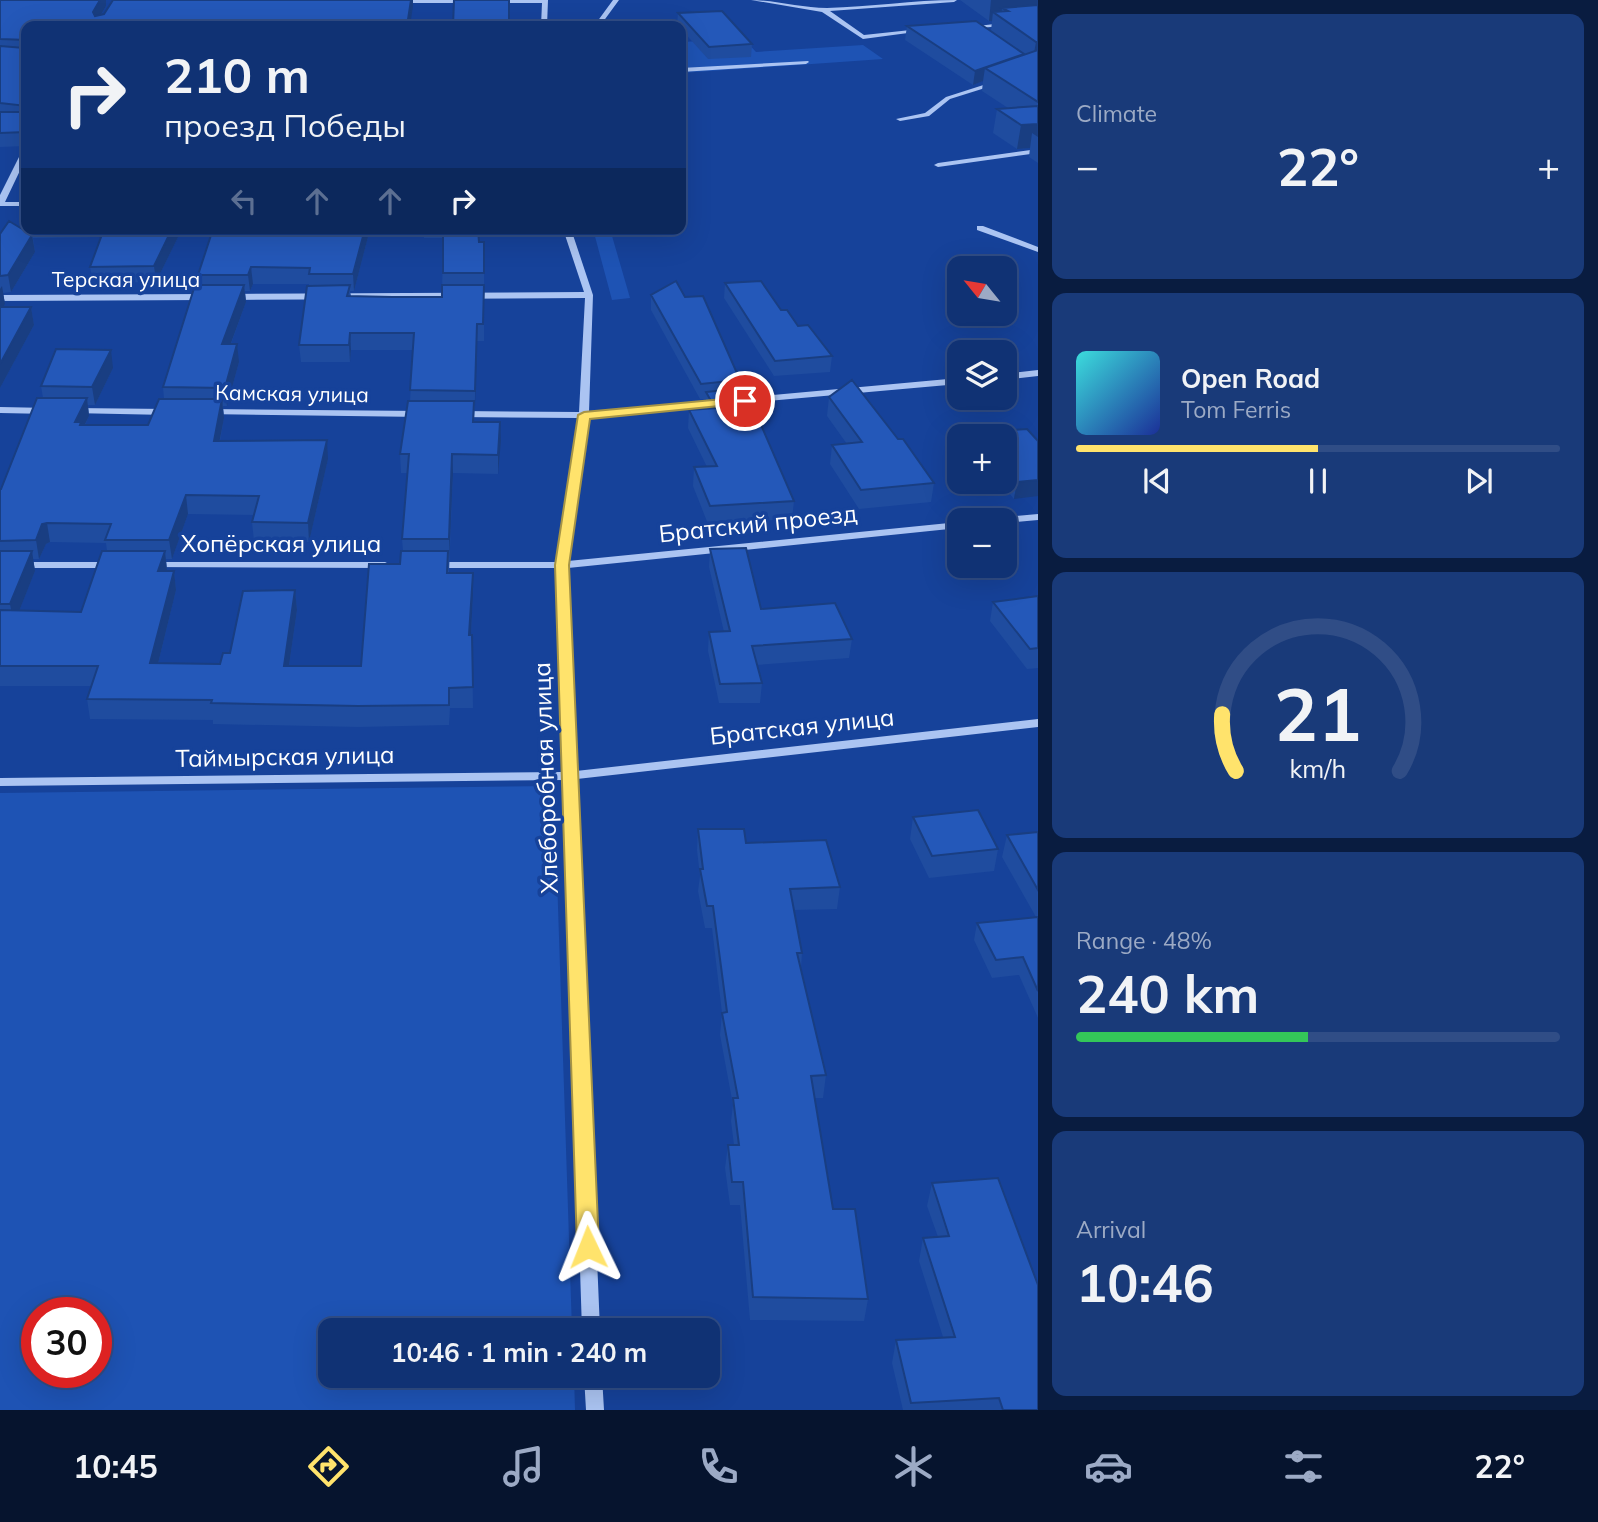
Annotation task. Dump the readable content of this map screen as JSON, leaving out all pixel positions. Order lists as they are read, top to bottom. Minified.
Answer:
{"streets":{"street":["Терская улица","Камская улица","Братский проезд","Хопёрская улица","Братская улица","Таймырская улица","Хлеборобная улица"]},"crossings":[["Терская улица","Хлеборобная улица"],["Братский проезд","Хлеборобная улица"],["Братская улица","Таймырская улица"],["Братская улица","Хлеборобная улица"],["Таймырская улица","Хлеборобная улица"]],"north":"top left","page":{"tile":["Climate",["Range · 48%","240 km"],["Arrival","10:46"]],"turn":["210 m","проезд Победы"],"heat":["−","22°","+"],"map_buttons":["+","−"],"song":["Open Road","Tom Ferris"],"limit":"30","trip":"10:46 · 1 min · 240 m","tabs":["10:45","22°"],"gauge":["21","km/h"]}}
